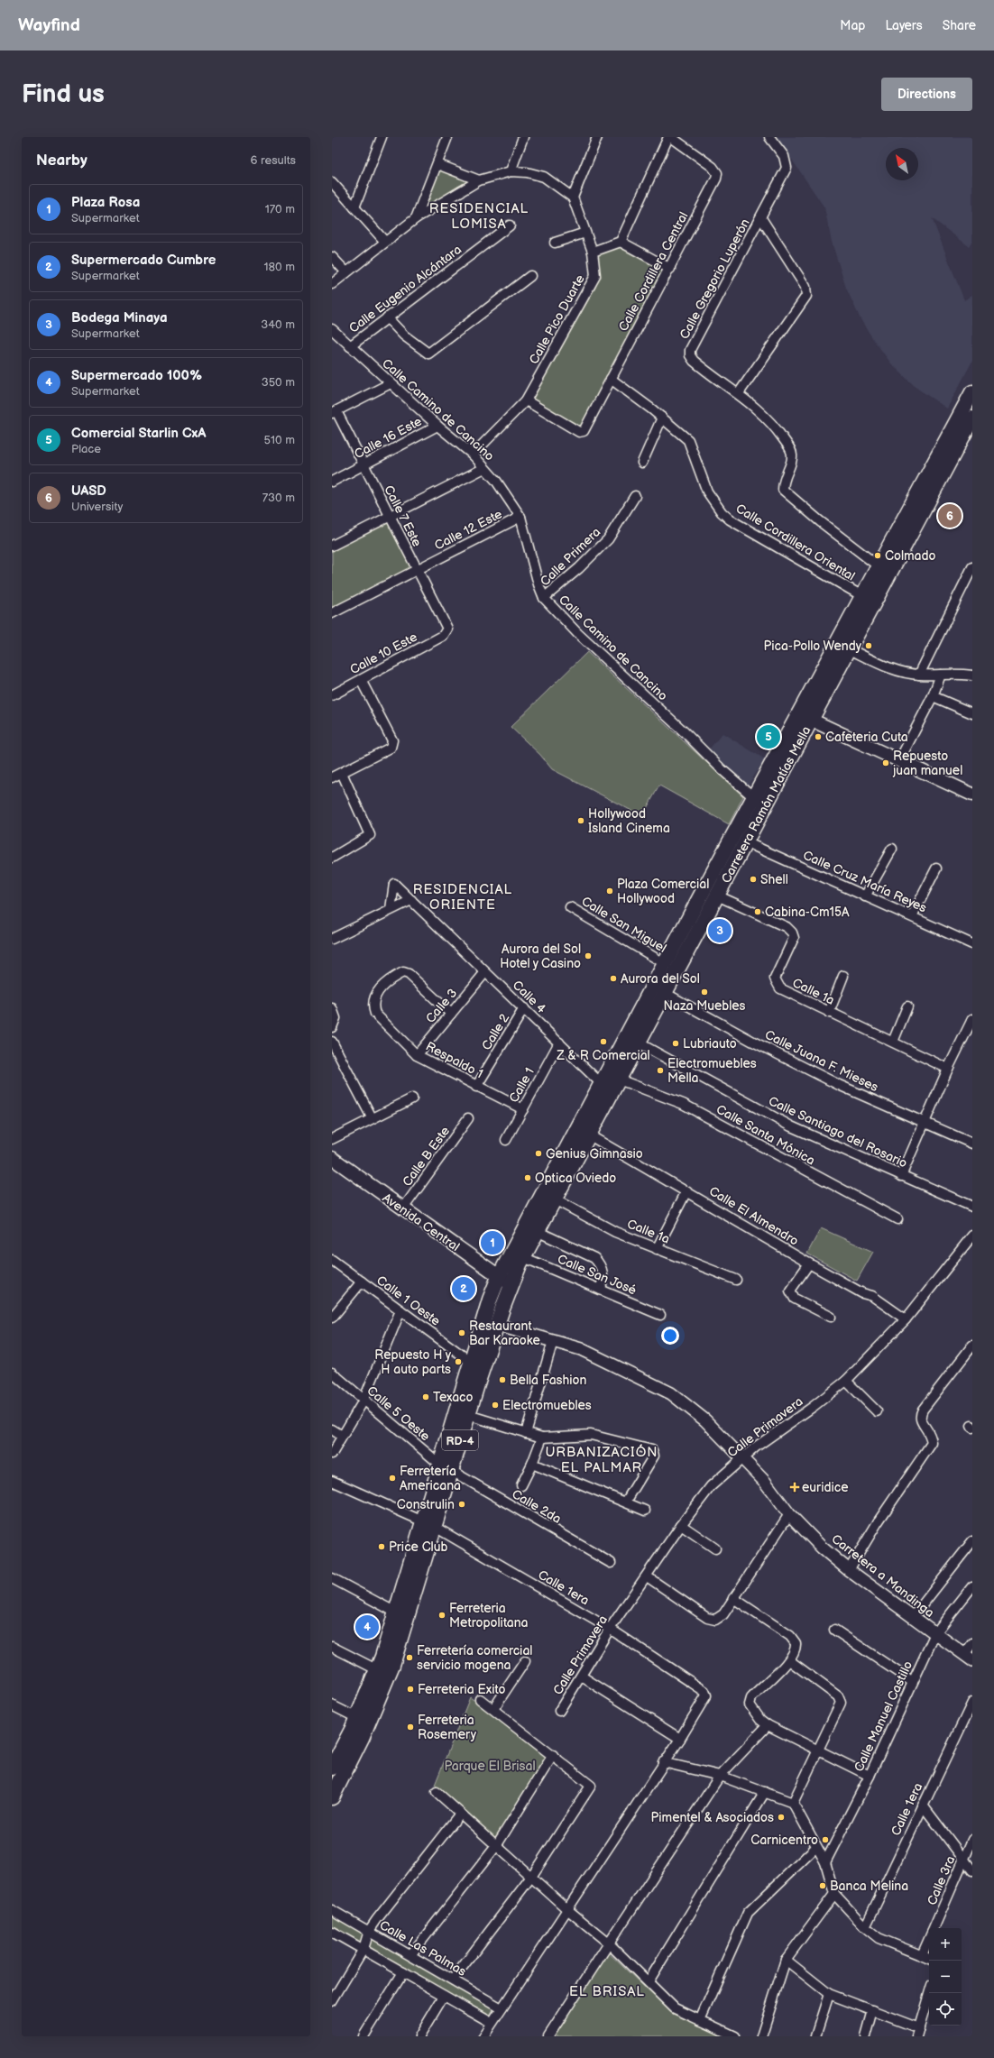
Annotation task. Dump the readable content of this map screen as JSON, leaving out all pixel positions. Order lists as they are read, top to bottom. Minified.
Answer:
{"streets":{"main road":["Carretera Ramón Matías Mella","Avenida Central","RD-4"],"street":["Calle Cordillera Central","Calle Gregorio Luperón","Calle Eugenio Alcántara","Calle Pico Duarte","Calle Camino de Cancino","Calle 16 Este","Calle 7 Este","Calle 12 Este","Calle Cordillera Oriental","Calle Primera","Calle 10 Este","Calle Cruz María Reyes","Calle San Miguel","Calle 1a","Calle 4","Calle 3","Calle 2","Respaldo 1","Calle Juana F. Mieses","Calle 1","Calle Santiago del Rosario","Calle Santa Mónica","Calle B Este","Calle El Almendro","Calle San José","Calle 1 Oeste","Calle 5 Oeste","Calle Primavera","Calle 2da","Carretera a Mandinga","Calle 1era","Calle Manuel Castillo","Calle 3ra","Calle Las Palmas"]},"crossings":[["Calle Cordillera Central","Calle Pico Duarte"],["Calle Cordillera Central","Calle Cordillera Oriental"],["Calle Gregorio Luperón","Carretera Ramón Matías Mella"],["Calle Eugenio Alcántara","Calle Camino de Cancino"],["Calle Pico Duarte","Calle Camino de Cancino"],["Calle Camino de Cancino","Calle 16 Este"],["Calle Camino de Cancino","Calle 12 Este"],["Calle Camino de Cancino","Calle Primera"],["Calle Camino de Cancino","Carretera Ramón Matías Mella"],["Calle 16 Este","Calle 7 Este"],["Calle 7 Este","Calle 12 Este"],["Calle 7 Este","Calle 10 Este"],["Calle Cordillera Oriental","Carretera Ramón Matías Mella"],["Carretera Ramón Matías Mella","Calle Cruz María Reyes"],["Carretera Ramón Matías Mella","Calle San Miguel"],["Carretera Ramón Matías Mella","Calle 1a"],["Carretera Ramón Matías Mella","Calle 4"],["Carretera Ramón Matías Mella","Calle Juana F. Mieses"],["Carretera Ramón Matías Mella","Calle Santiago del Rosario"],["Carretera Ramón Matías Mella","Calle Santa Mónica"],["Carretera Ramón Matías Mella","Calle El Almendro"],["Carretera Ramón Matías Mella","Avenida Central"],["Carretera Ramón Matías Mella","Calle San José"],["Carretera Ramón Matías Mella","Calle 1 Oeste"],["Carretera Ramón Matías Mella","Calle 5 Oeste"],["Carretera Ramón Matías Mella","Calle 2da"],["Carretera Ramón Matías Mella","Carretera a Mandinga"],["Carretera Ramón Matías Mella","Calle 1era"],["Calle 4","Calle 3"],["Calle 4","Calle 2"],["Calle 4","Calle 1"],["Calle 3","Respaldo 1"],["Calle 2","Respaldo 1"],["Respaldo 1","Calle 1"],["Calle B Este","Avenida Central"],["Calle El Almendro","Calle Primavera"],["Calle 5 Oeste","Calle 2da"],["Calle Primavera","Carretera a Mandinga"],["Calle Primavera","Calle 1era"],["Carretera a Mandinga","Calle Manuel Castillo"]],"districts":["RESIDENCIAL LOMISA","RESIDENCIAL ORIENTE","URBANIZACIÓN EL PALMAR","EL BRISAL"],"parks":["Parque El Brisal"],"places":{"other":["Colmado","Pica-Pollo Wendy","Cafeteria Cuta","Repuesto juan manuel","Hollywood Island Cinema","Shell","Plaza Comercial Hollywood","Cabina-Cm15A","Aurora del Sol Hotel y Casino","Aurora del Sol","Naza Muebles","Z & R Comercial","Lubriauto","Electromuebles Mella","Genius Gimnasio","Optica Oviedo","Restaurant Bar Karaoke","Repuesto H y H auto parts","Bella Fashion","Texaco","Electromuebles","Ferretería Americana","Construlin","Price Club","Ferreteria Metropolitana","Ferretería comercial servicio mogena","Ferreteria Exito","Ferreteria Rosemery","Pimentel & Asociados","Carnicentro","Banca Melina"],"health":["euridice"]},"north":"top left","page":{"header":"Wayfind","nav":["Map","Layers","Share"],"buttons":"Directions","title":"Find us","heading":["Nearby","6 results"],"list":[{"mark":"1","name":"Plaza Rosa","note":"Supermarket","value":"170 m"},{"mark":"2","name":"Supermercado Cumbre","note":"Supermarket","value":"180 m"},{"mark":"3","name":"Bodega Minaya","note":"Supermarket","value":"340 m"},{"mark":"4","name":"Supermercado 100%","note":"Supermarket","value":"350 m"},{"mark":"5","name":"Comercial Starlin CxA","note":"Place","value":"510 m"},{"mark":"6","name":"UASD","note":"University","value":"730 m"}],"pins":["6","5","3","1","2","4"],"map_buttons":["+","−"]}}
